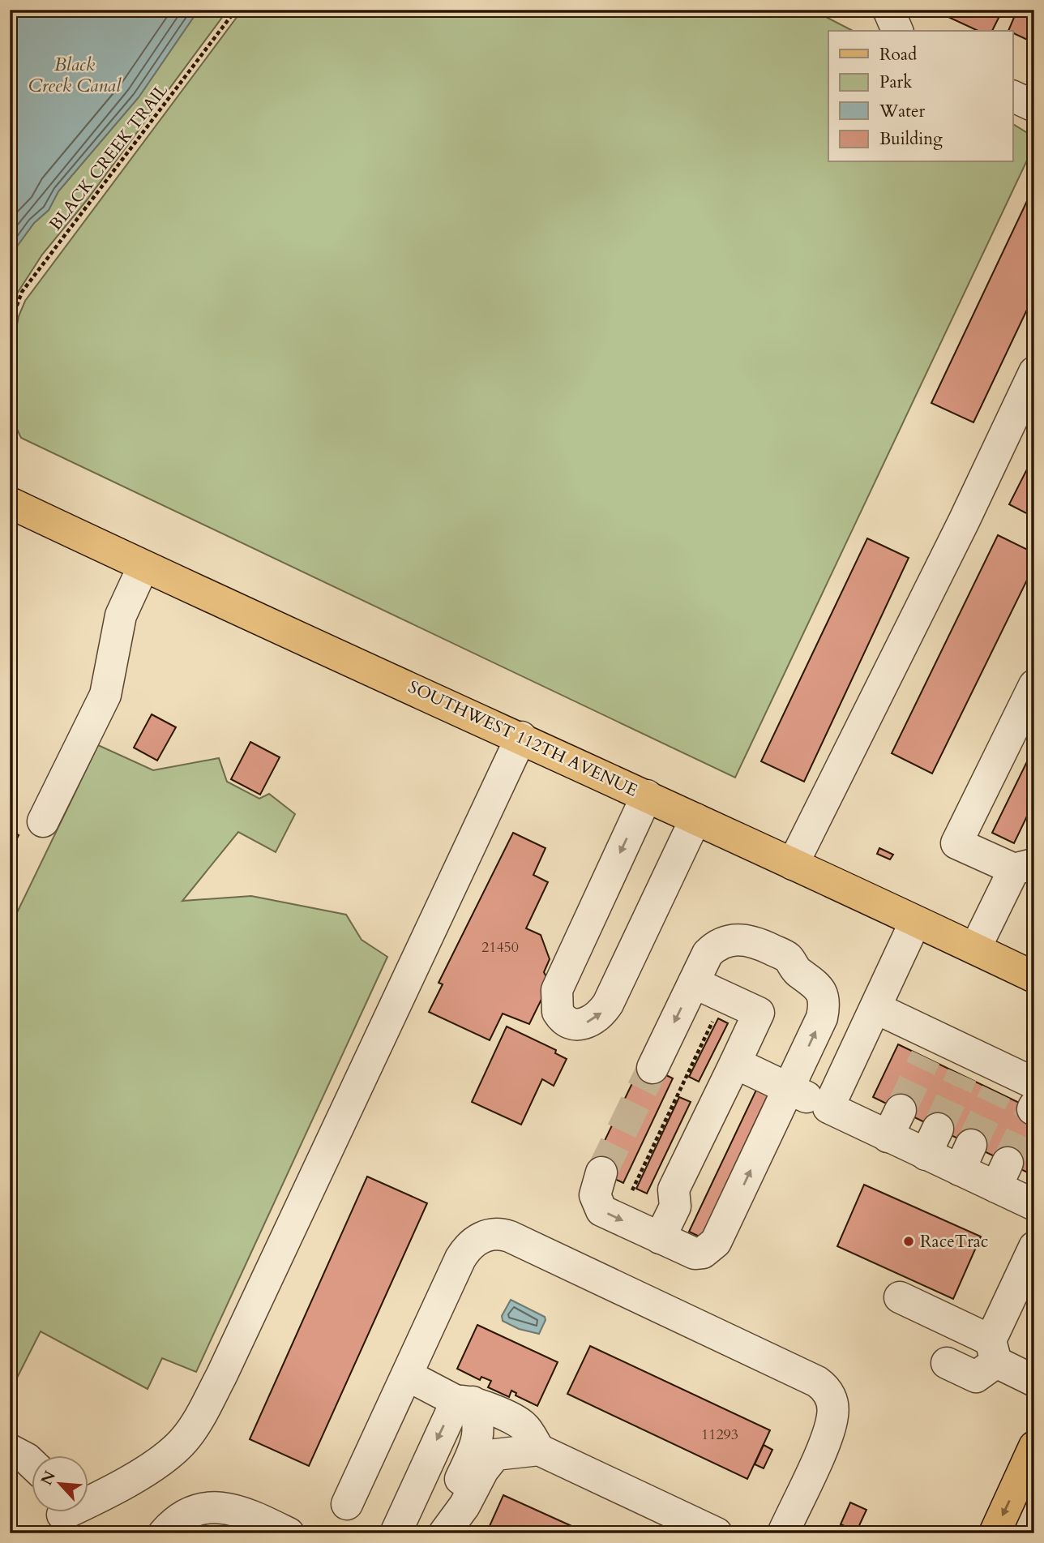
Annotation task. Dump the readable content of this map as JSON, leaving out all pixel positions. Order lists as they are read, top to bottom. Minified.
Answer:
{"streets":{"main road":["SOUTHWEST 112TH AVENUE"],"path":["BLACK CREEK TRAIL"]},"water":["Black Creek Canal"],"places":["RaceTrac"],"house_numbers":["21450","11293"],"legend":["Road","Park","Water","Building"],"north":"top left"}
